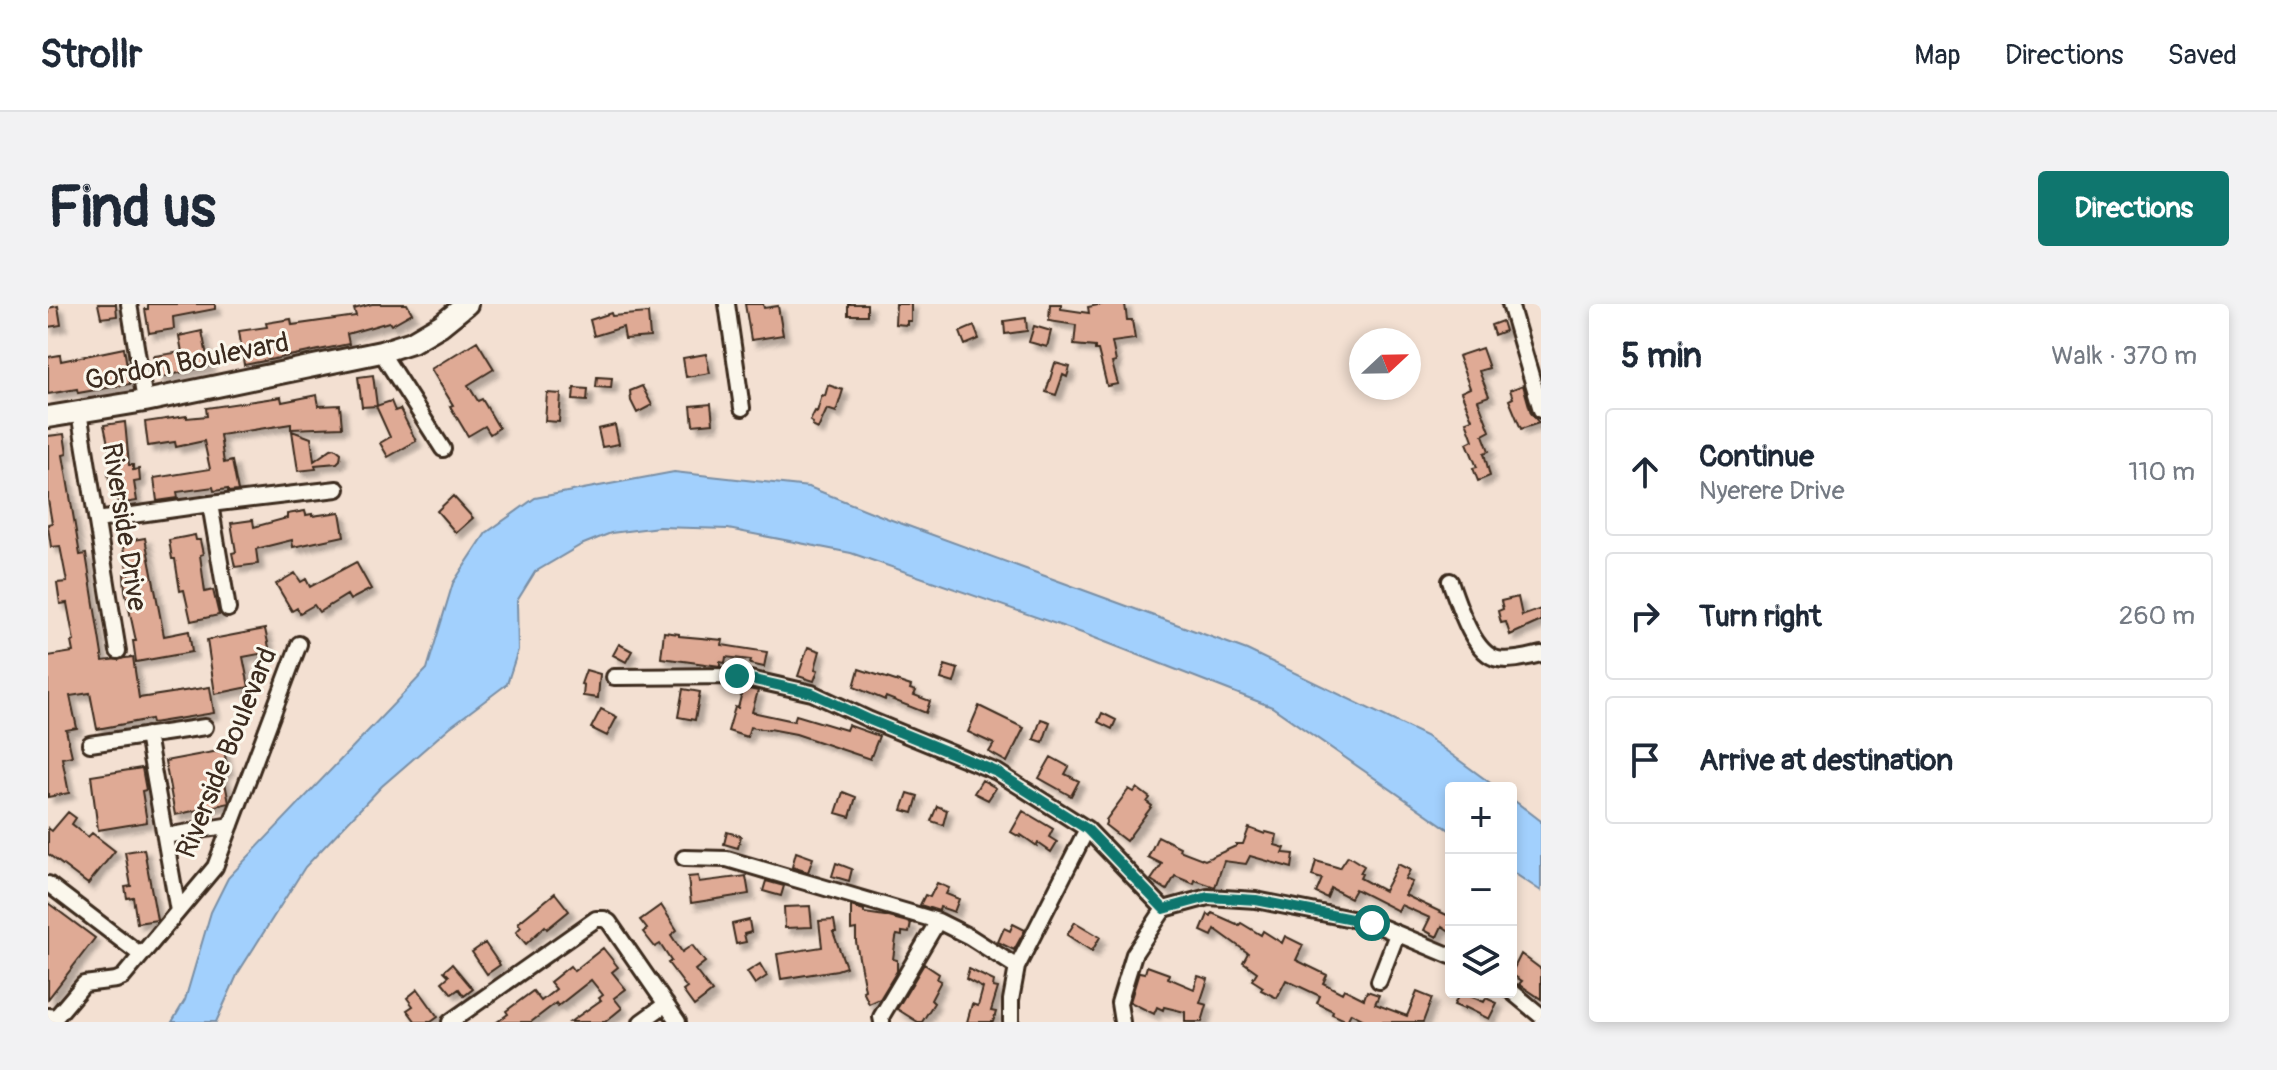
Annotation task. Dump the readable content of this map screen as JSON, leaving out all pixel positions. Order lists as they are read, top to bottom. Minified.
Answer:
{"streets":{"street":["Gordon Boulevard","Riverside Drive","Riverside Boulevard"]},"crossings":[["Gordon Boulevard","Riverside Drive"]],"north":"right","page":{"header":"Strollr","nav":["Map","Directions","Saved"],"buttons":"Directions","title":"Find us","heading":["5 min","Walk · 370 m"],"list":[["Continue","Nyerere Drive","110 m"],["Turn right","260 m"],"Arrive at destination"],"map_buttons":["+","−"]}}
